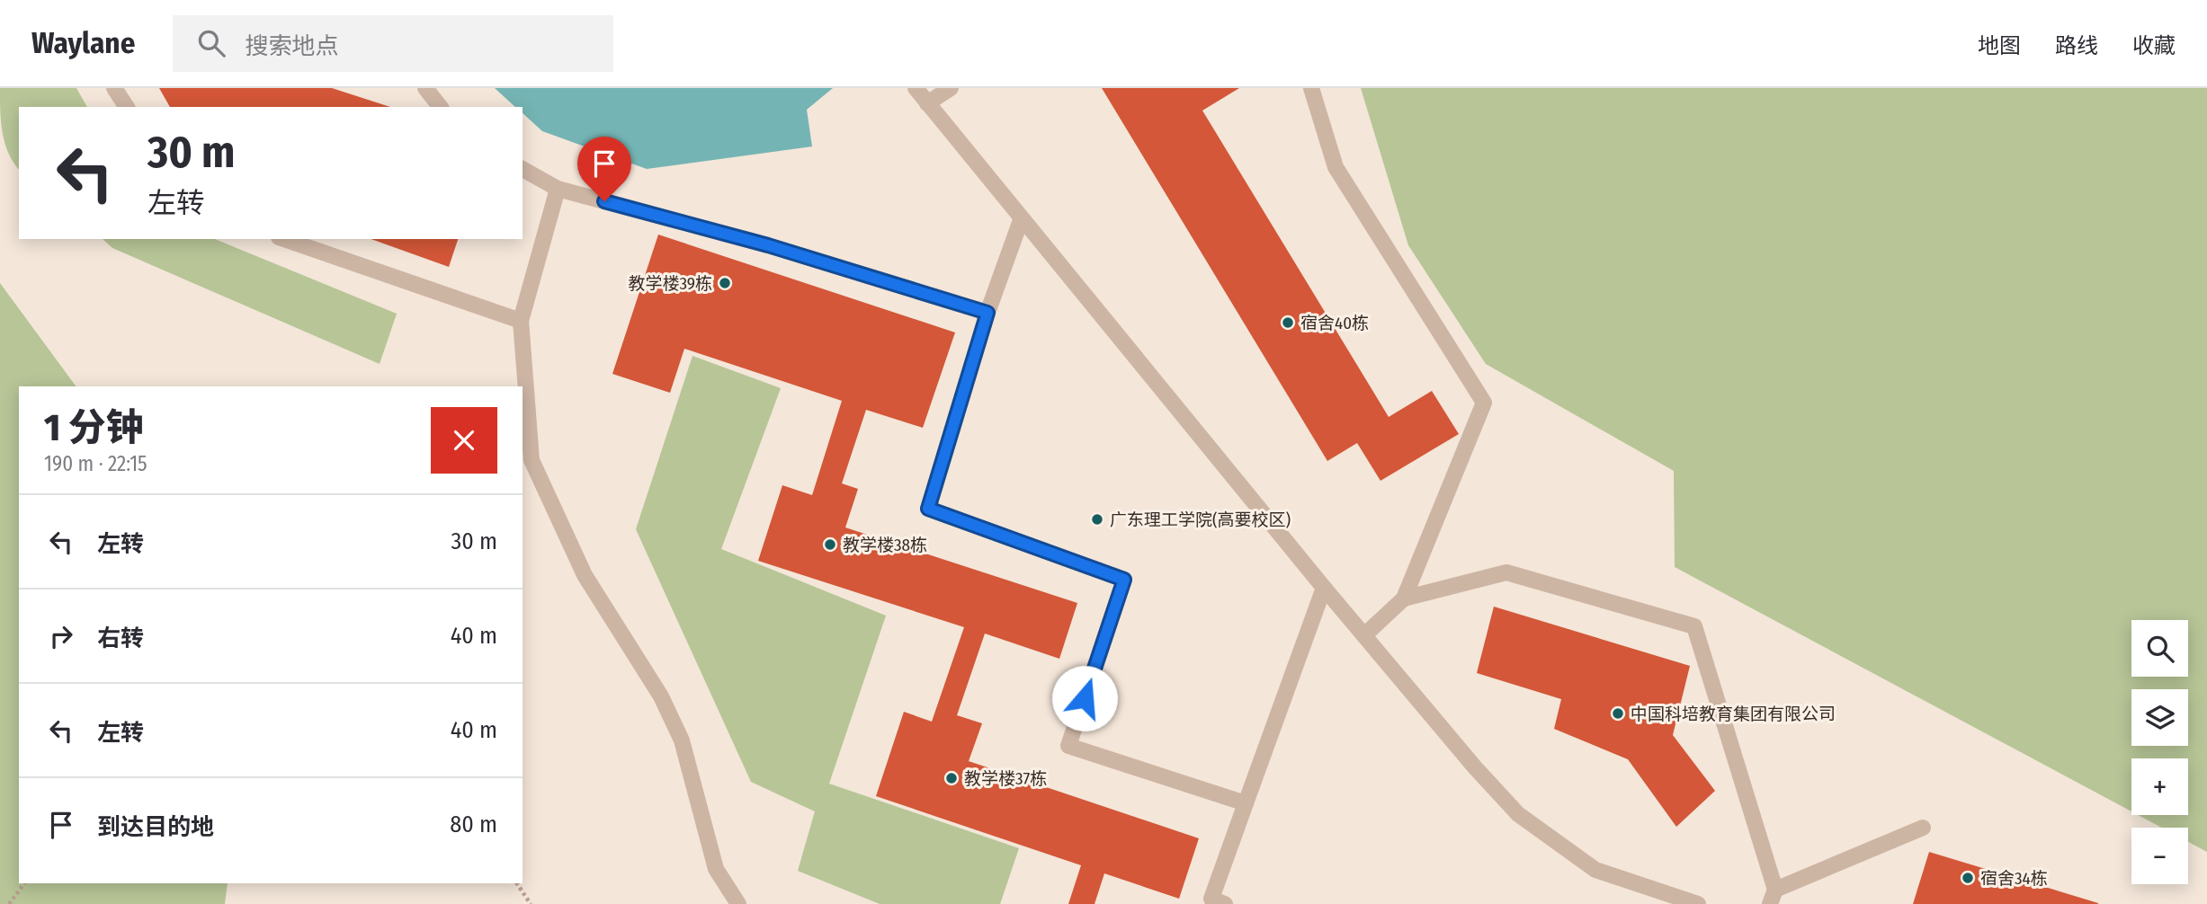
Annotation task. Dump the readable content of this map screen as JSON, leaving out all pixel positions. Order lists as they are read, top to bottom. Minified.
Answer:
{"places":["教学楼39栋","宿舍40栋","广东理工学院(高要校区)","教学楼38栋","中国科培教育集团有限公司","教学楼37栋","宿舍34栋"],"page":{"header":"Waylane","search":"搜索地点","nav":["地图","路线","收藏"],"turn":["30 m","左转"],"heading":["1 分钟","190 m · 22:15"],"list":[{"name":"左转","value":"30 m"},{"name":"右转","value":"40 m"},{"name":"左转","value":"40 m"},{"name":"到达目的地","value":"80 m"}],"map_buttons":["+","−"]}}
